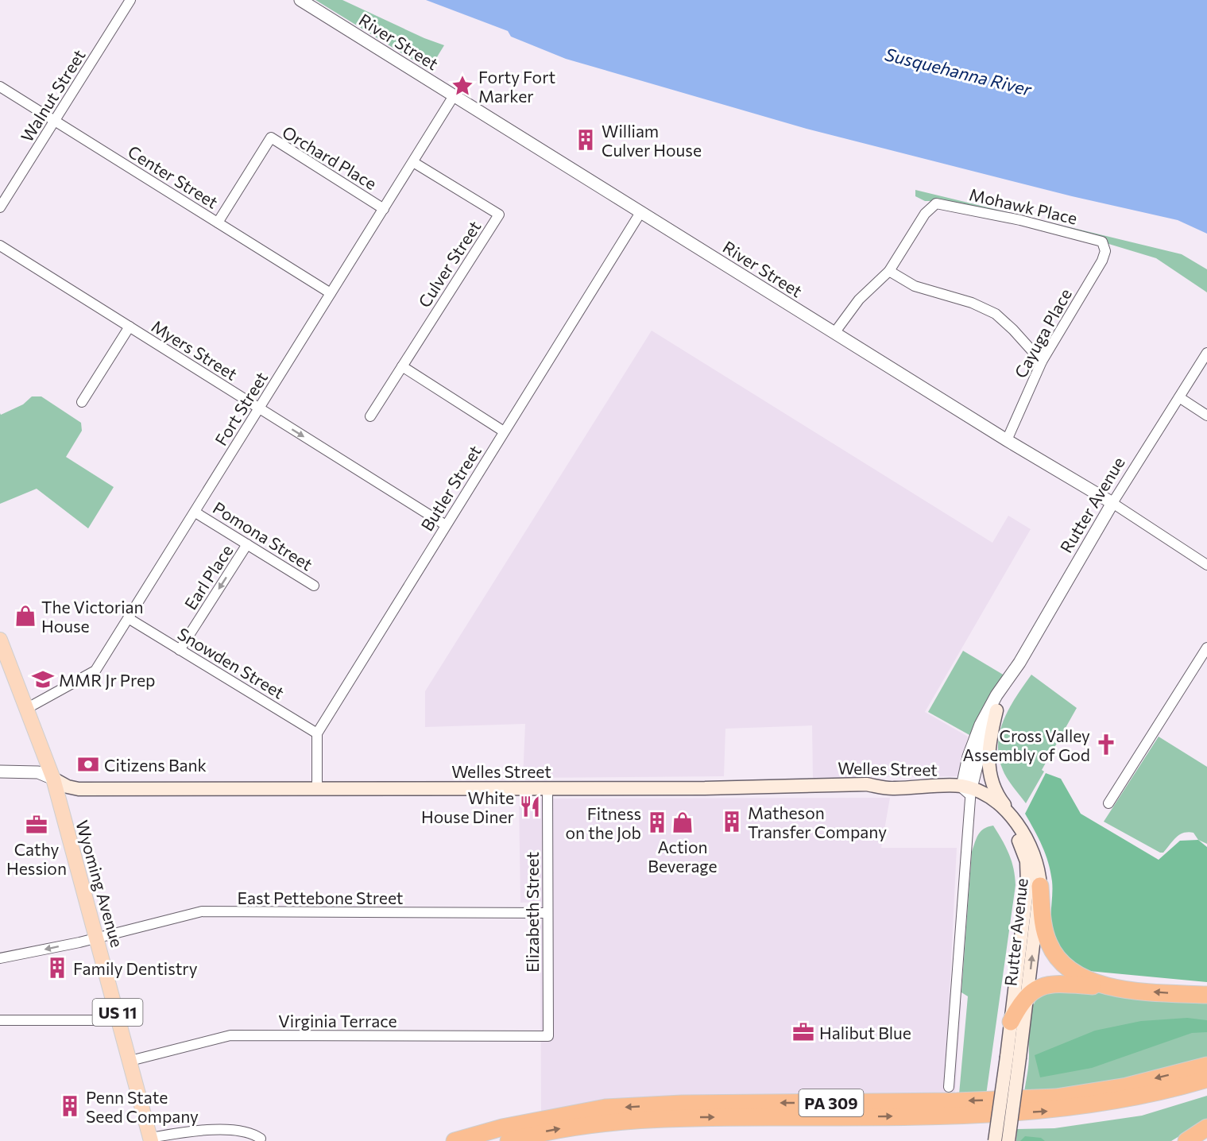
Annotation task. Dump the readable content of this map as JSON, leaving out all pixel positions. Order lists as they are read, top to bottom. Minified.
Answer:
{"streets":{"highway":["PA 309"],"main road":["Rutter Avenue","Welles Street","Wyoming Avenue","US 11"],"street":["River Street","Walnut Street","Orchard Place","Center Street","Mohawk Place","Culver Street","Cayuga Place","Myers Street","Fort Street","Butler Street","Pomona Street","Earl Place","Snowden Street","East Pettebone Street","Elizabeth Street","Virginia Terrace"]},"crossings":[["River Street","Cayuga Place"],["River Street","Fort Street"],["River Street","Butler Street"],["River Street","Rutter Avenue"],["Walnut Street","Center Street"],["Orchard Place","Center Street"],["Orchard Place","Fort Street"],["Center Street","Fort Street"],["Mohawk Place","Cayuga Place"],["Culver Street","Fort Street"],["Myers Street","Fort Street"],["Myers Street","Butler Street"],["Fort Street","Pomona Street"],["Fort Street","Snowden Street"],["Fort Street","Wyoming Avenue"],["Butler Street","Snowden Street"],["Rutter Avenue","Welles Street"],["Pomona Street","Earl Place"],["Earl Place","Snowden Street"],["Welles Street","Wyoming Avenue"],["Welles Street","Elizabeth Street"],["Wyoming Avenue","East Pettebone Street"],["Wyoming Avenue","Virginia Terrace"],["East Pettebone Street","Elizabeth Street"],["Elizabeth Street","Virginia Terrace"]],"one_way":["Myers Street","Earl Place"],"water":["Susquehanna River"],"places":{"place":["Forty Fort Marker"],"building":["William Culver House","Matheson Transfer Company","Fitness on the Job","Family Dentistry","Penn State Seed Company"],"shop":["The Victorian House","Action Beverage"],"school or university":["MMR Jr Prep"],"church":["Cross Valley Assembly of God"],"bank":["Citizens Bank"],"restaurant":["White House Diner"],"office":["Cathy Hession","Halibut Blue"]}}
